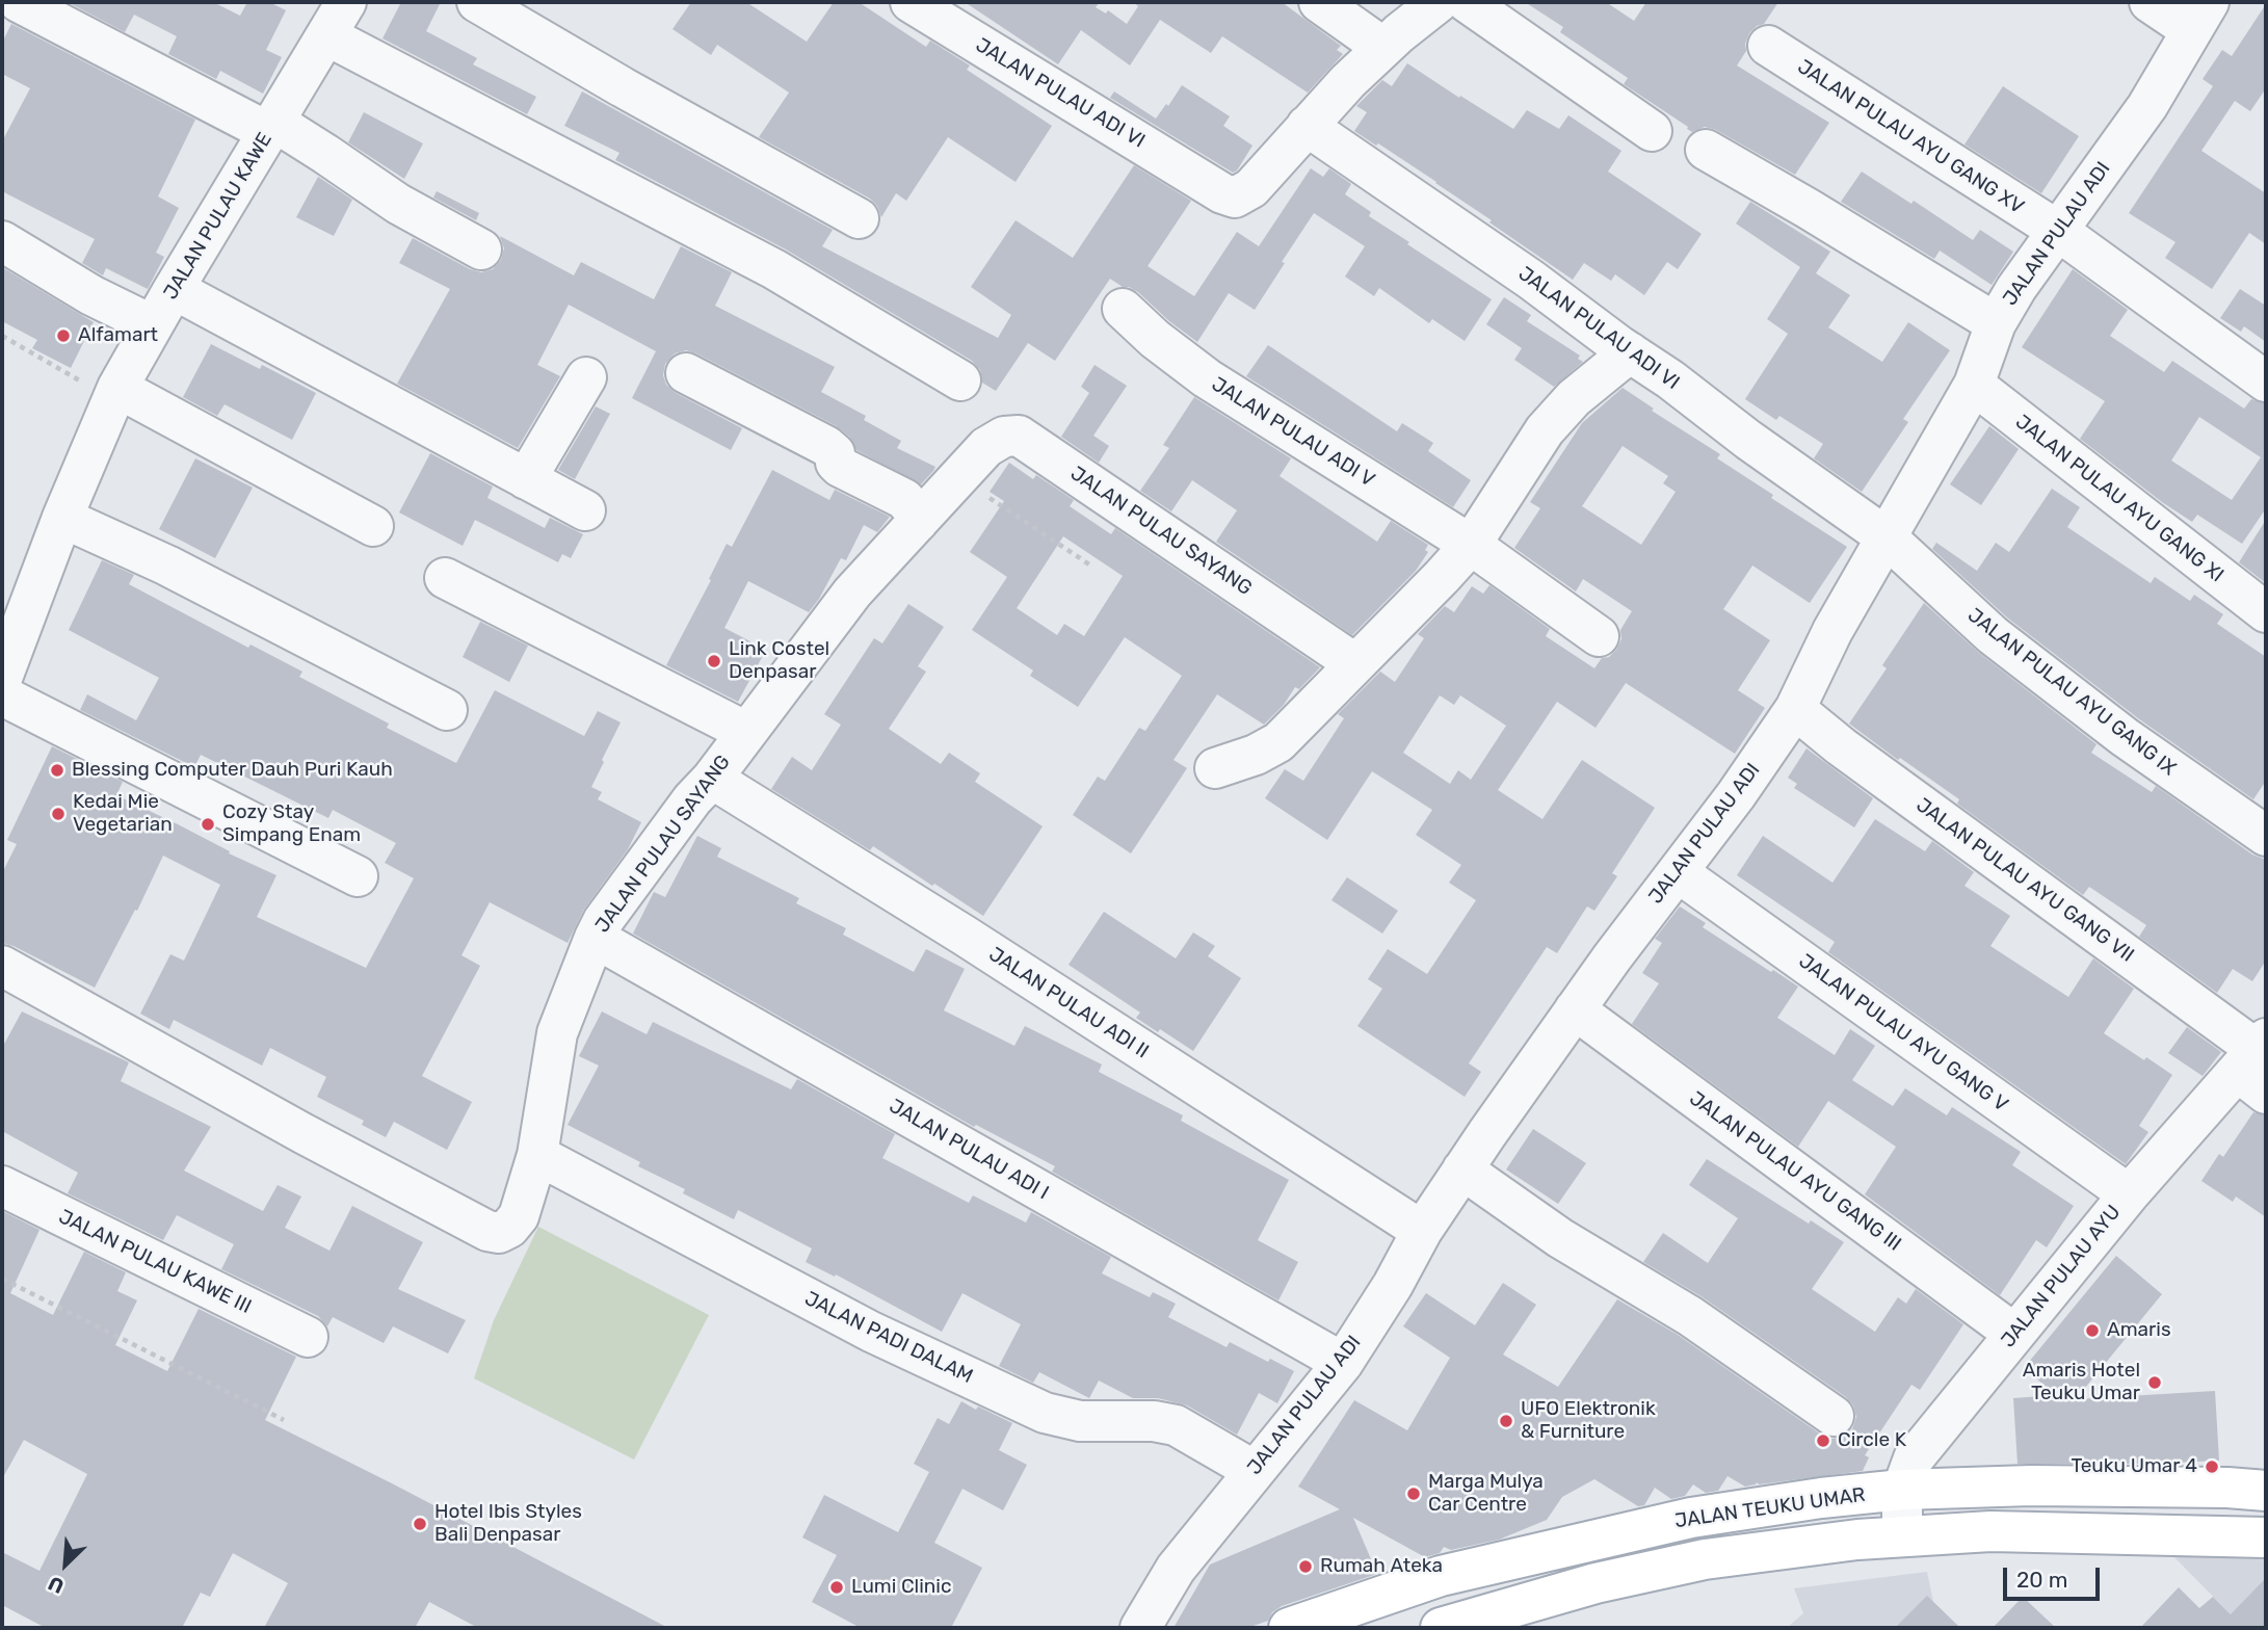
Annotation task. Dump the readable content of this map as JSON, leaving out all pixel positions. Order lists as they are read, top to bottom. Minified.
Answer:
{"streets":{"main road":["JALAN TEUKU UMAR"],"street":["JALAN PULAU ADI VI","JALAN PULAU AYU GANG XV","JALAN PULAU KAWE","JALAN PULAU ADI","JALAN PULAU ADI V","JALAN PULAU AYU GANG XI","JALAN PULAU SAYANG","JALAN PULAU AYU GANG IX","JALAN PULAU AYU GANG VII","JALAN PULAU ADI II","JALAN PULAU AYU GANG V","JALAN PULAU ADI I","JALAN PULAU AYU GANG III","JALAN PULAU KAWE III","JALAN PULAU AYU","JALAN PADI DALAM"]},"crossings":[["JALAN PULAU ADI VI","JALAN PULAU ADI"],["JALAN PULAU ADI VI","JALAN PULAU AYU GANG IX"],["JALAN PULAU AYU GANG XV","JALAN PULAU ADI"],["JALAN PULAU ADI","JALAN PULAU AYU GANG XI"],["JALAN PULAU ADI","JALAN PULAU AYU GANG IX"],["JALAN PULAU ADI","JALAN PULAU AYU GANG VII"],["JALAN PULAU ADI","JALAN PULAU ADI II"],["JALAN PULAU ADI","JALAN PULAU AYU GANG V"],["JALAN PULAU ADI","JALAN PULAU ADI I"],["JALAN PULAU ADI","JALAN PULAU AYU GANG III"],["JALAN PULAU ADI","JALAN PADI DALAM"],["JALAN PULAU SAYANG","JALAN PULAU ADI II"],["JALAN PULAU SAYANG","JALAN PULAU ADI I"],["JALAN PULAU SAYANG","JALAN PADI DALAM"],["JALAN PULAU AYU GANG VII","JALAN PULAU AYU"],["JALAN PULAU AYU GANG V","JALAN PULAU AYU"],["JALAN PULAU AYU GANG III","JALAN PULAU AYU"],["JALAN PULAU AYU","JALAN TEUKU UMAR"]],"places":["Alfamart","Link Costel Denpasar","Blessing Computer Dauh Puri Kauh","Kedai Mie Vegetarian","Cozy Stay Simpang Enam","Amaris","Amaris Hotel Teuku Umar","UFO Elektronik & Furniture","Circle K","Teuku Umar 4","Marga Mulya Car Centre","Hotel Ibis Styles Bali Denpasar","Rumah Ateka","Lumi Clinic"],"scale_bar":"20 m","north":"bottom left"}
